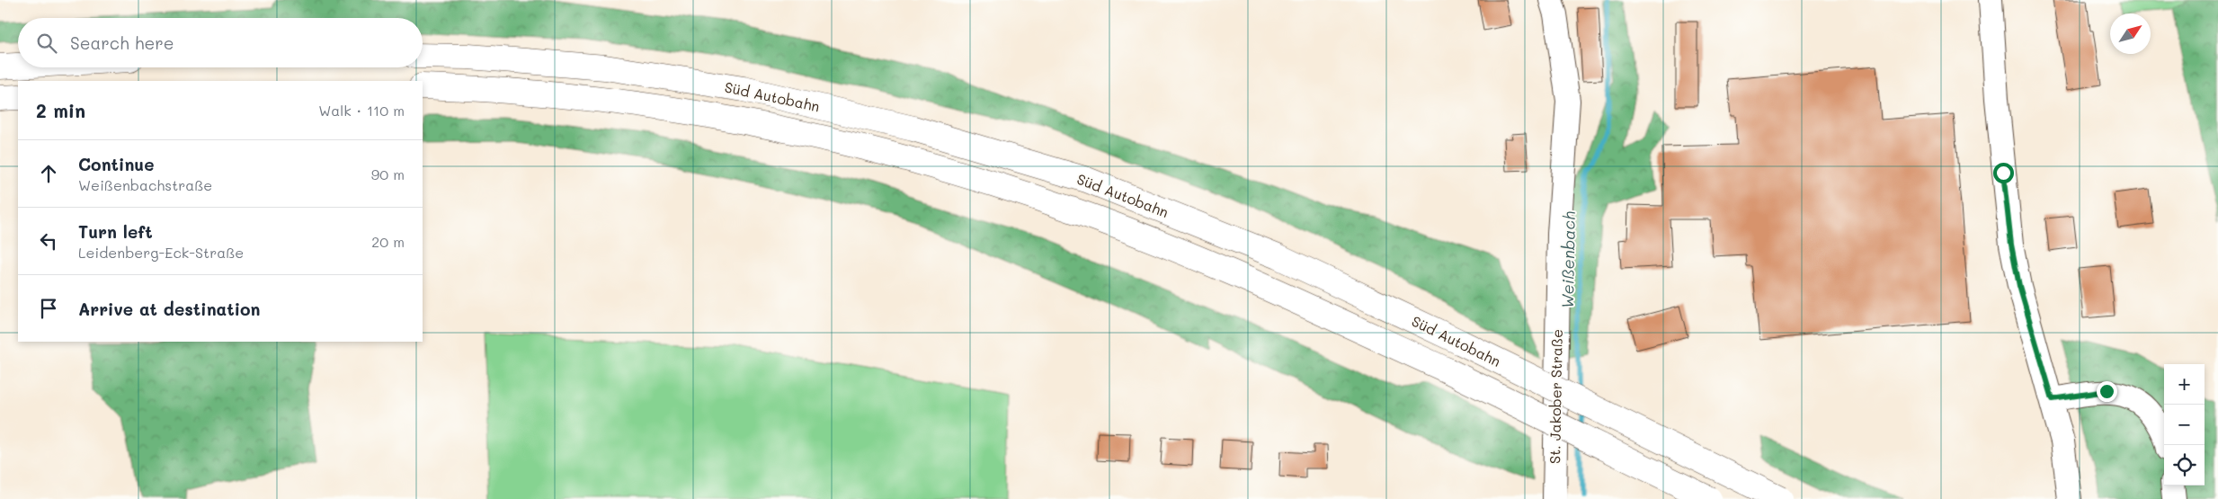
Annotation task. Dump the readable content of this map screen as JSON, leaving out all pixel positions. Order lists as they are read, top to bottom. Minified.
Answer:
{"streets":{"highway":["Süd Autobahn"],"main road":["St. Jakober Straße"]},"water":["Weißenbach"],"north":"top right","page":{"search":"Search here","heading":["2 min","Walk · 110 m"],"list":[["Continue","Weißenbachstraße","90 m"],["Turn left","Leidenberg-Eck-Straße","20 m"],"Arrive at destination"],"map_buttons":["+","−"]}}
